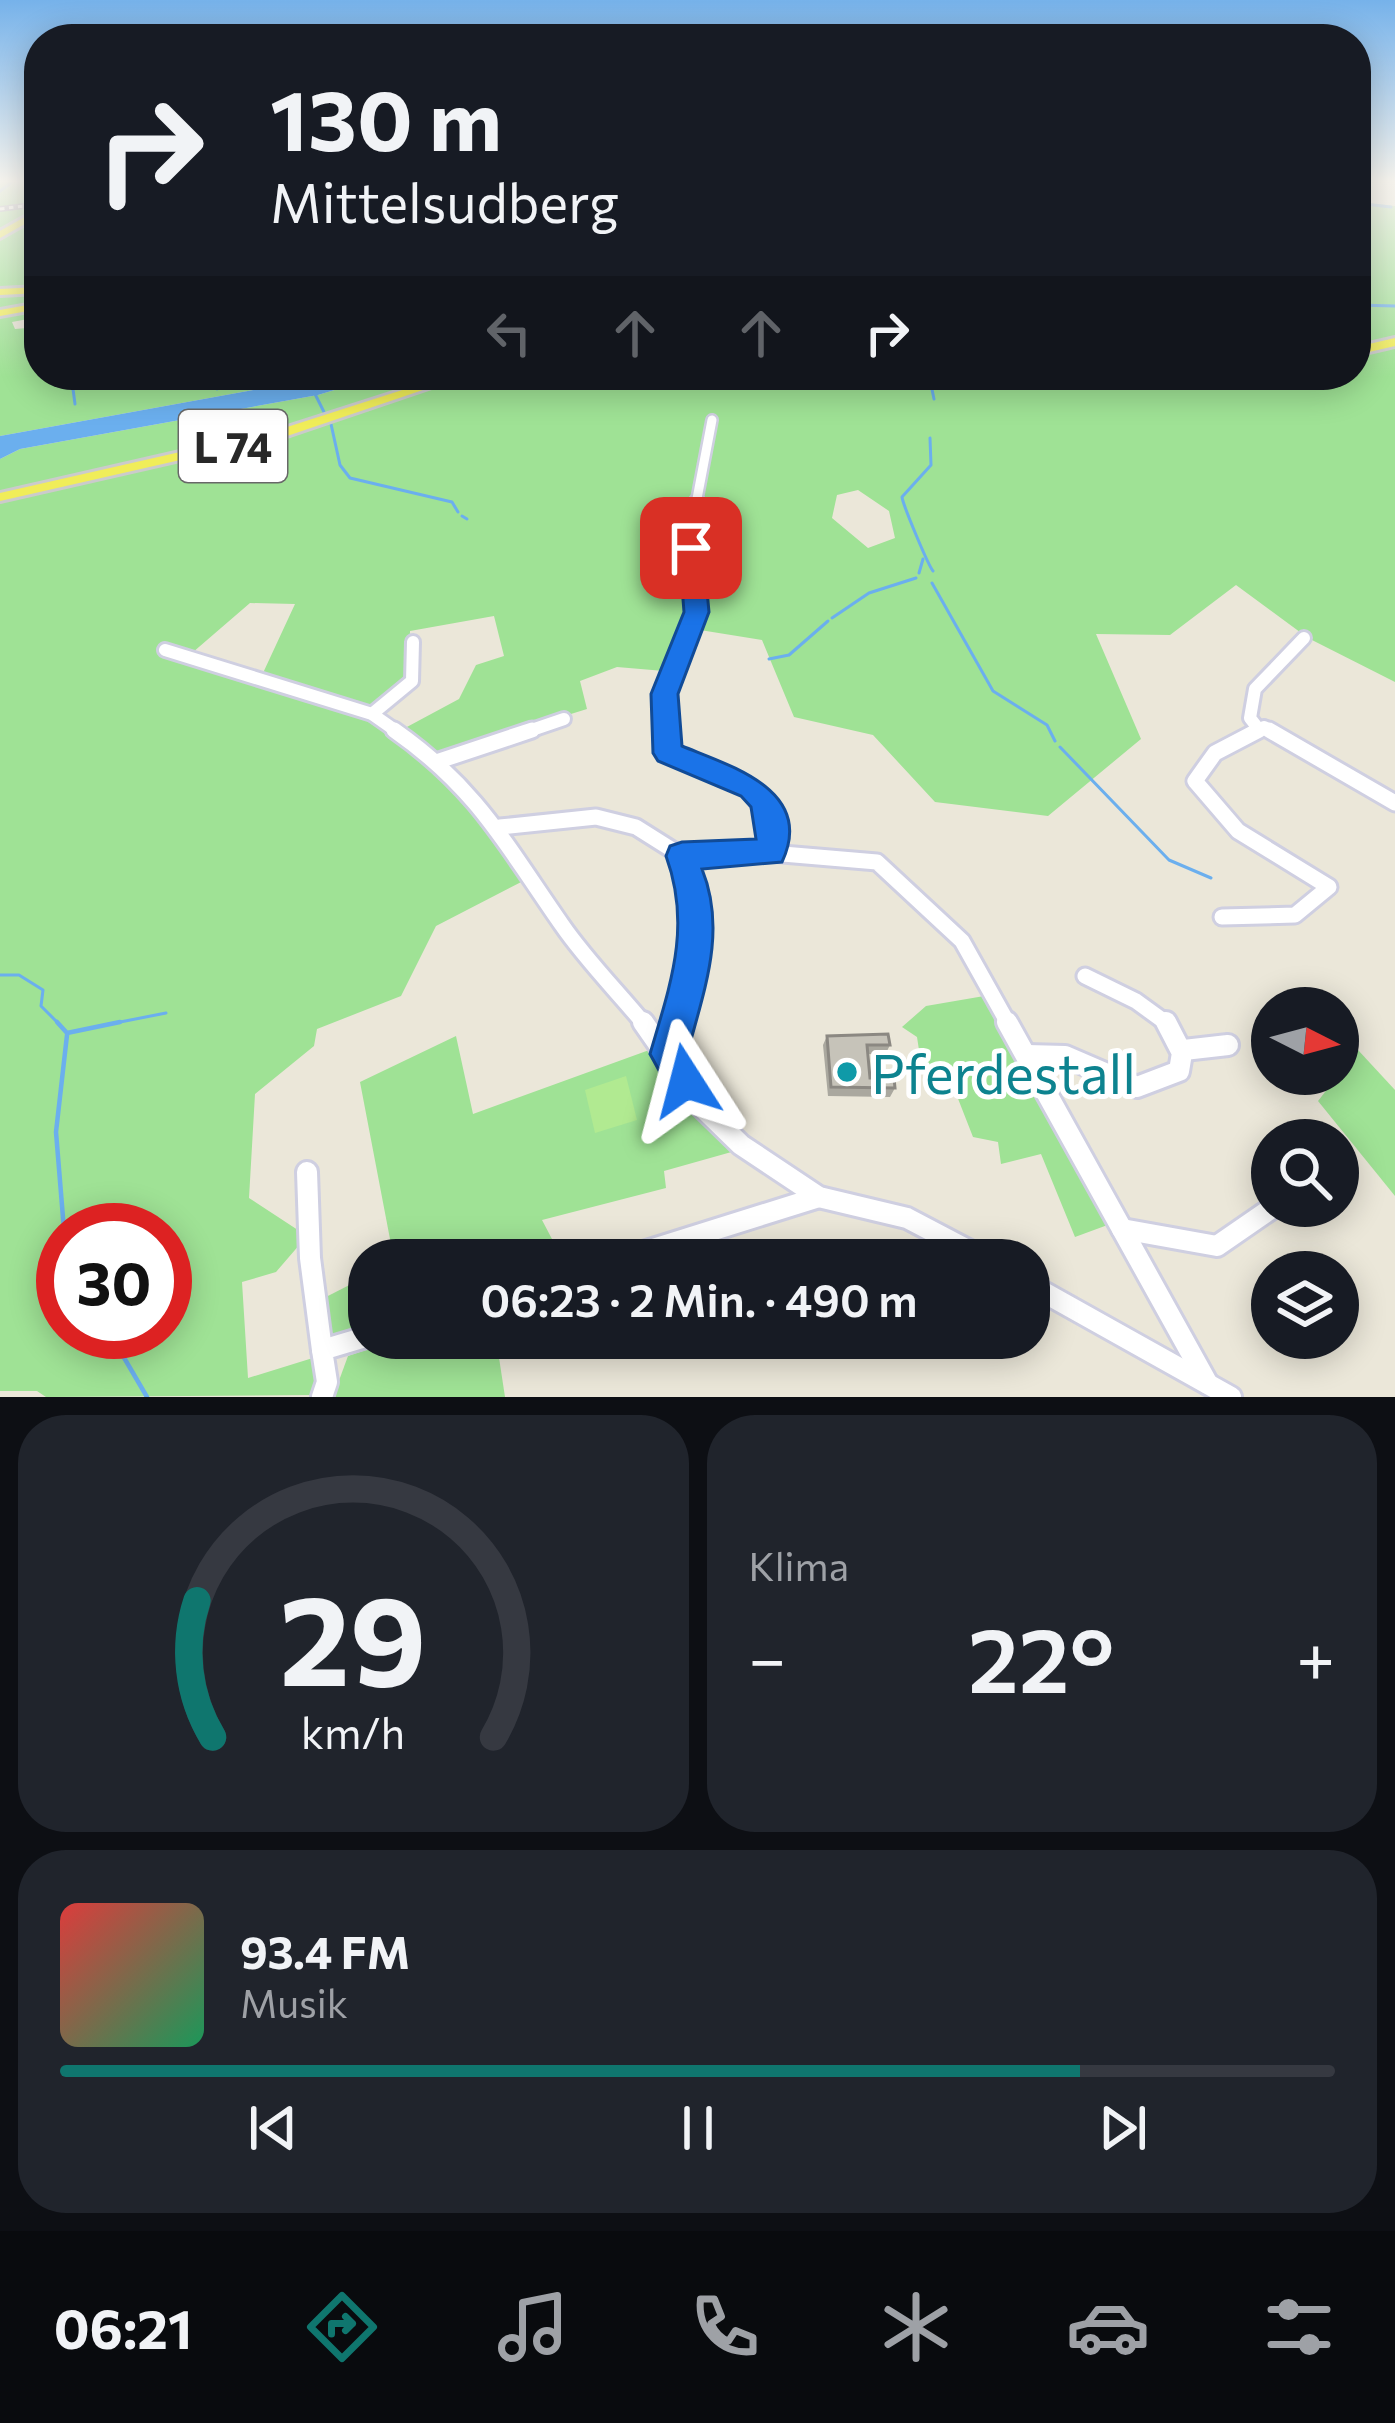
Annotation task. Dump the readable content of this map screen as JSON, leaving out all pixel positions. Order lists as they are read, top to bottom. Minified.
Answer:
{"streets":{"main road":["L 74"]},"places":["Pferdestall"],"north":"right","page":{"turn":["130 m","Mittelsudberg"],"limit":"30","trip":"06:23 · 2 Min. · 490 m","tile":"Klima","heat":["−","22°","+"],"song":["93.4 FM","Musik"],"tabs":"06:21","gauge":["29","km/h"]}}
